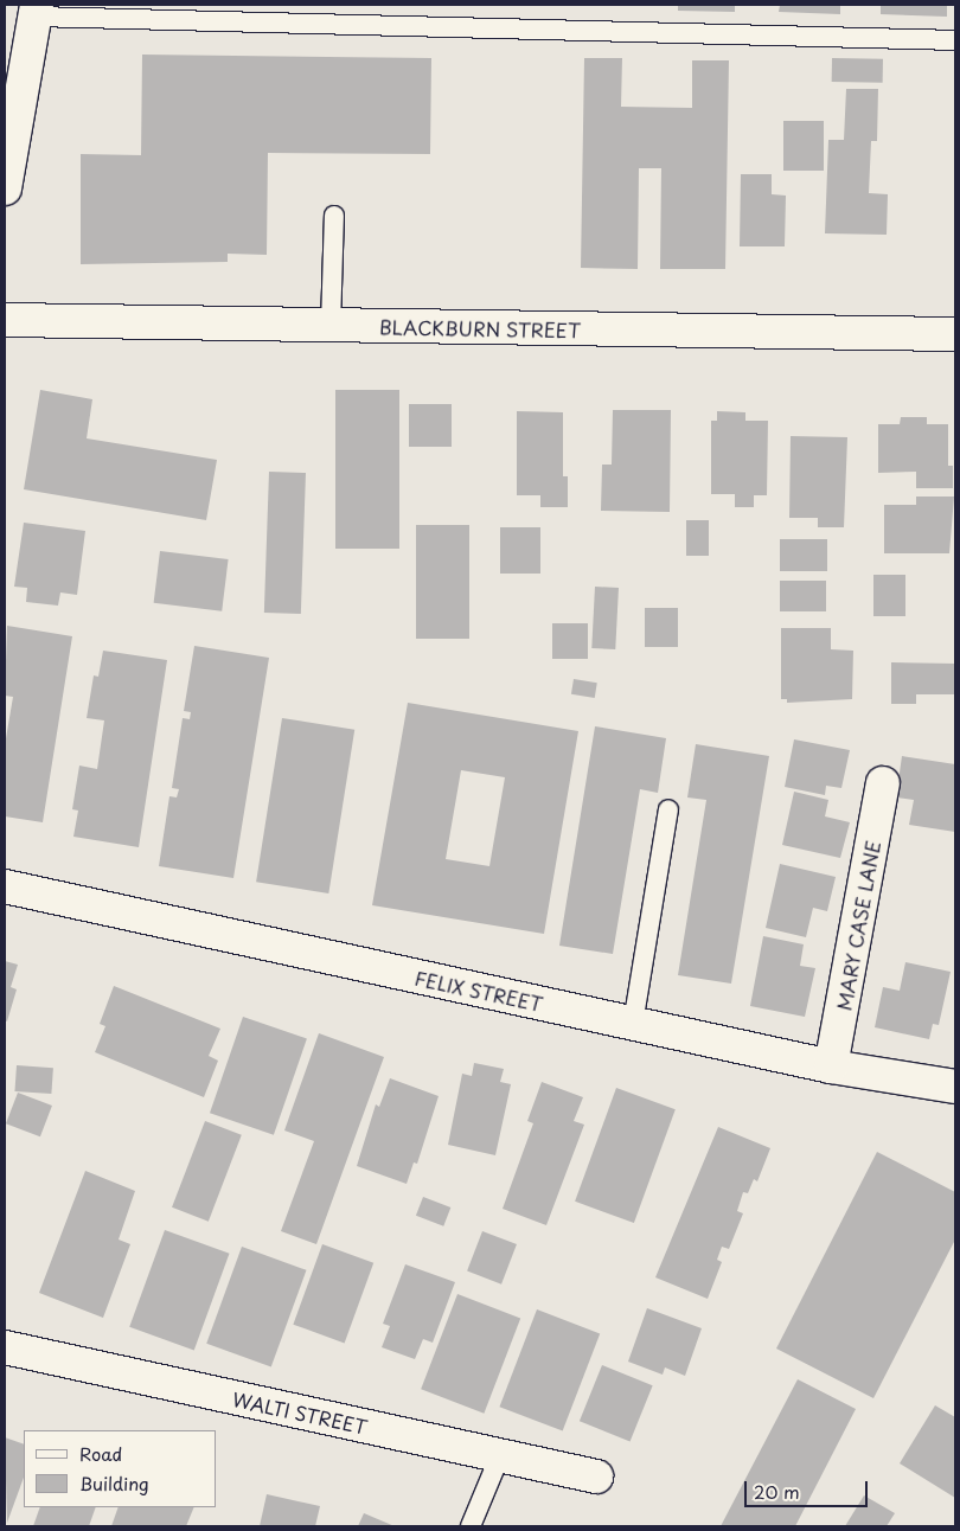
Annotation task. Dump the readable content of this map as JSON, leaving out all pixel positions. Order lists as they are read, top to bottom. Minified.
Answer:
{"streets":{"street":["BLACKBURN STREET","MARY CASE LANE","FELIX STREET","WALTI STREET"]},"crossings":[["MARY CASE LANE","FELIX STREET"]],"legend":["Road","Building"],"scale_bar":"20 m"}
